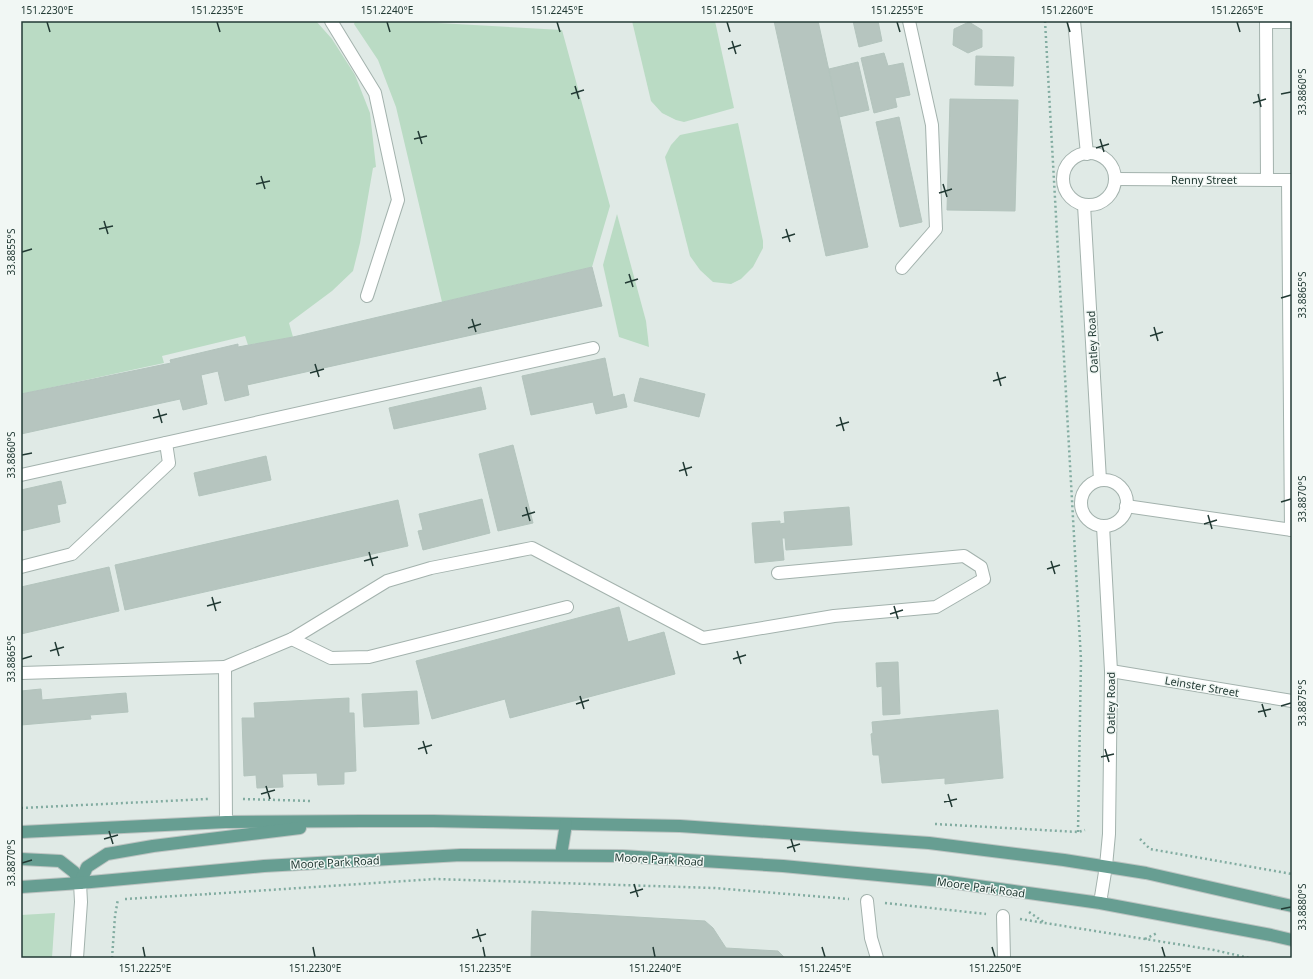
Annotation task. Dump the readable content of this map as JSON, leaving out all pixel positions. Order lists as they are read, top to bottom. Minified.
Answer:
{"streets":{"main road":["Moore Park Road"],"street":["Renny Street","Oatley Road","Leinster Street"]},"crossings":[["Renny Street","Oatley Road"],["Oatley Road","Leinster Street"],["Oatley Road","Moore Park Road"]],"coordinates":["151.2230°E","151.2235°E","151.2240°E","151.2245°E","151.2250°E","151.2255°E","151.2260°E","151.2265°E","33.8860°S","33.8855°S","33.8865°S","33.8870°S","33.8875°S","33.8880°S","151.2225°E"]}
